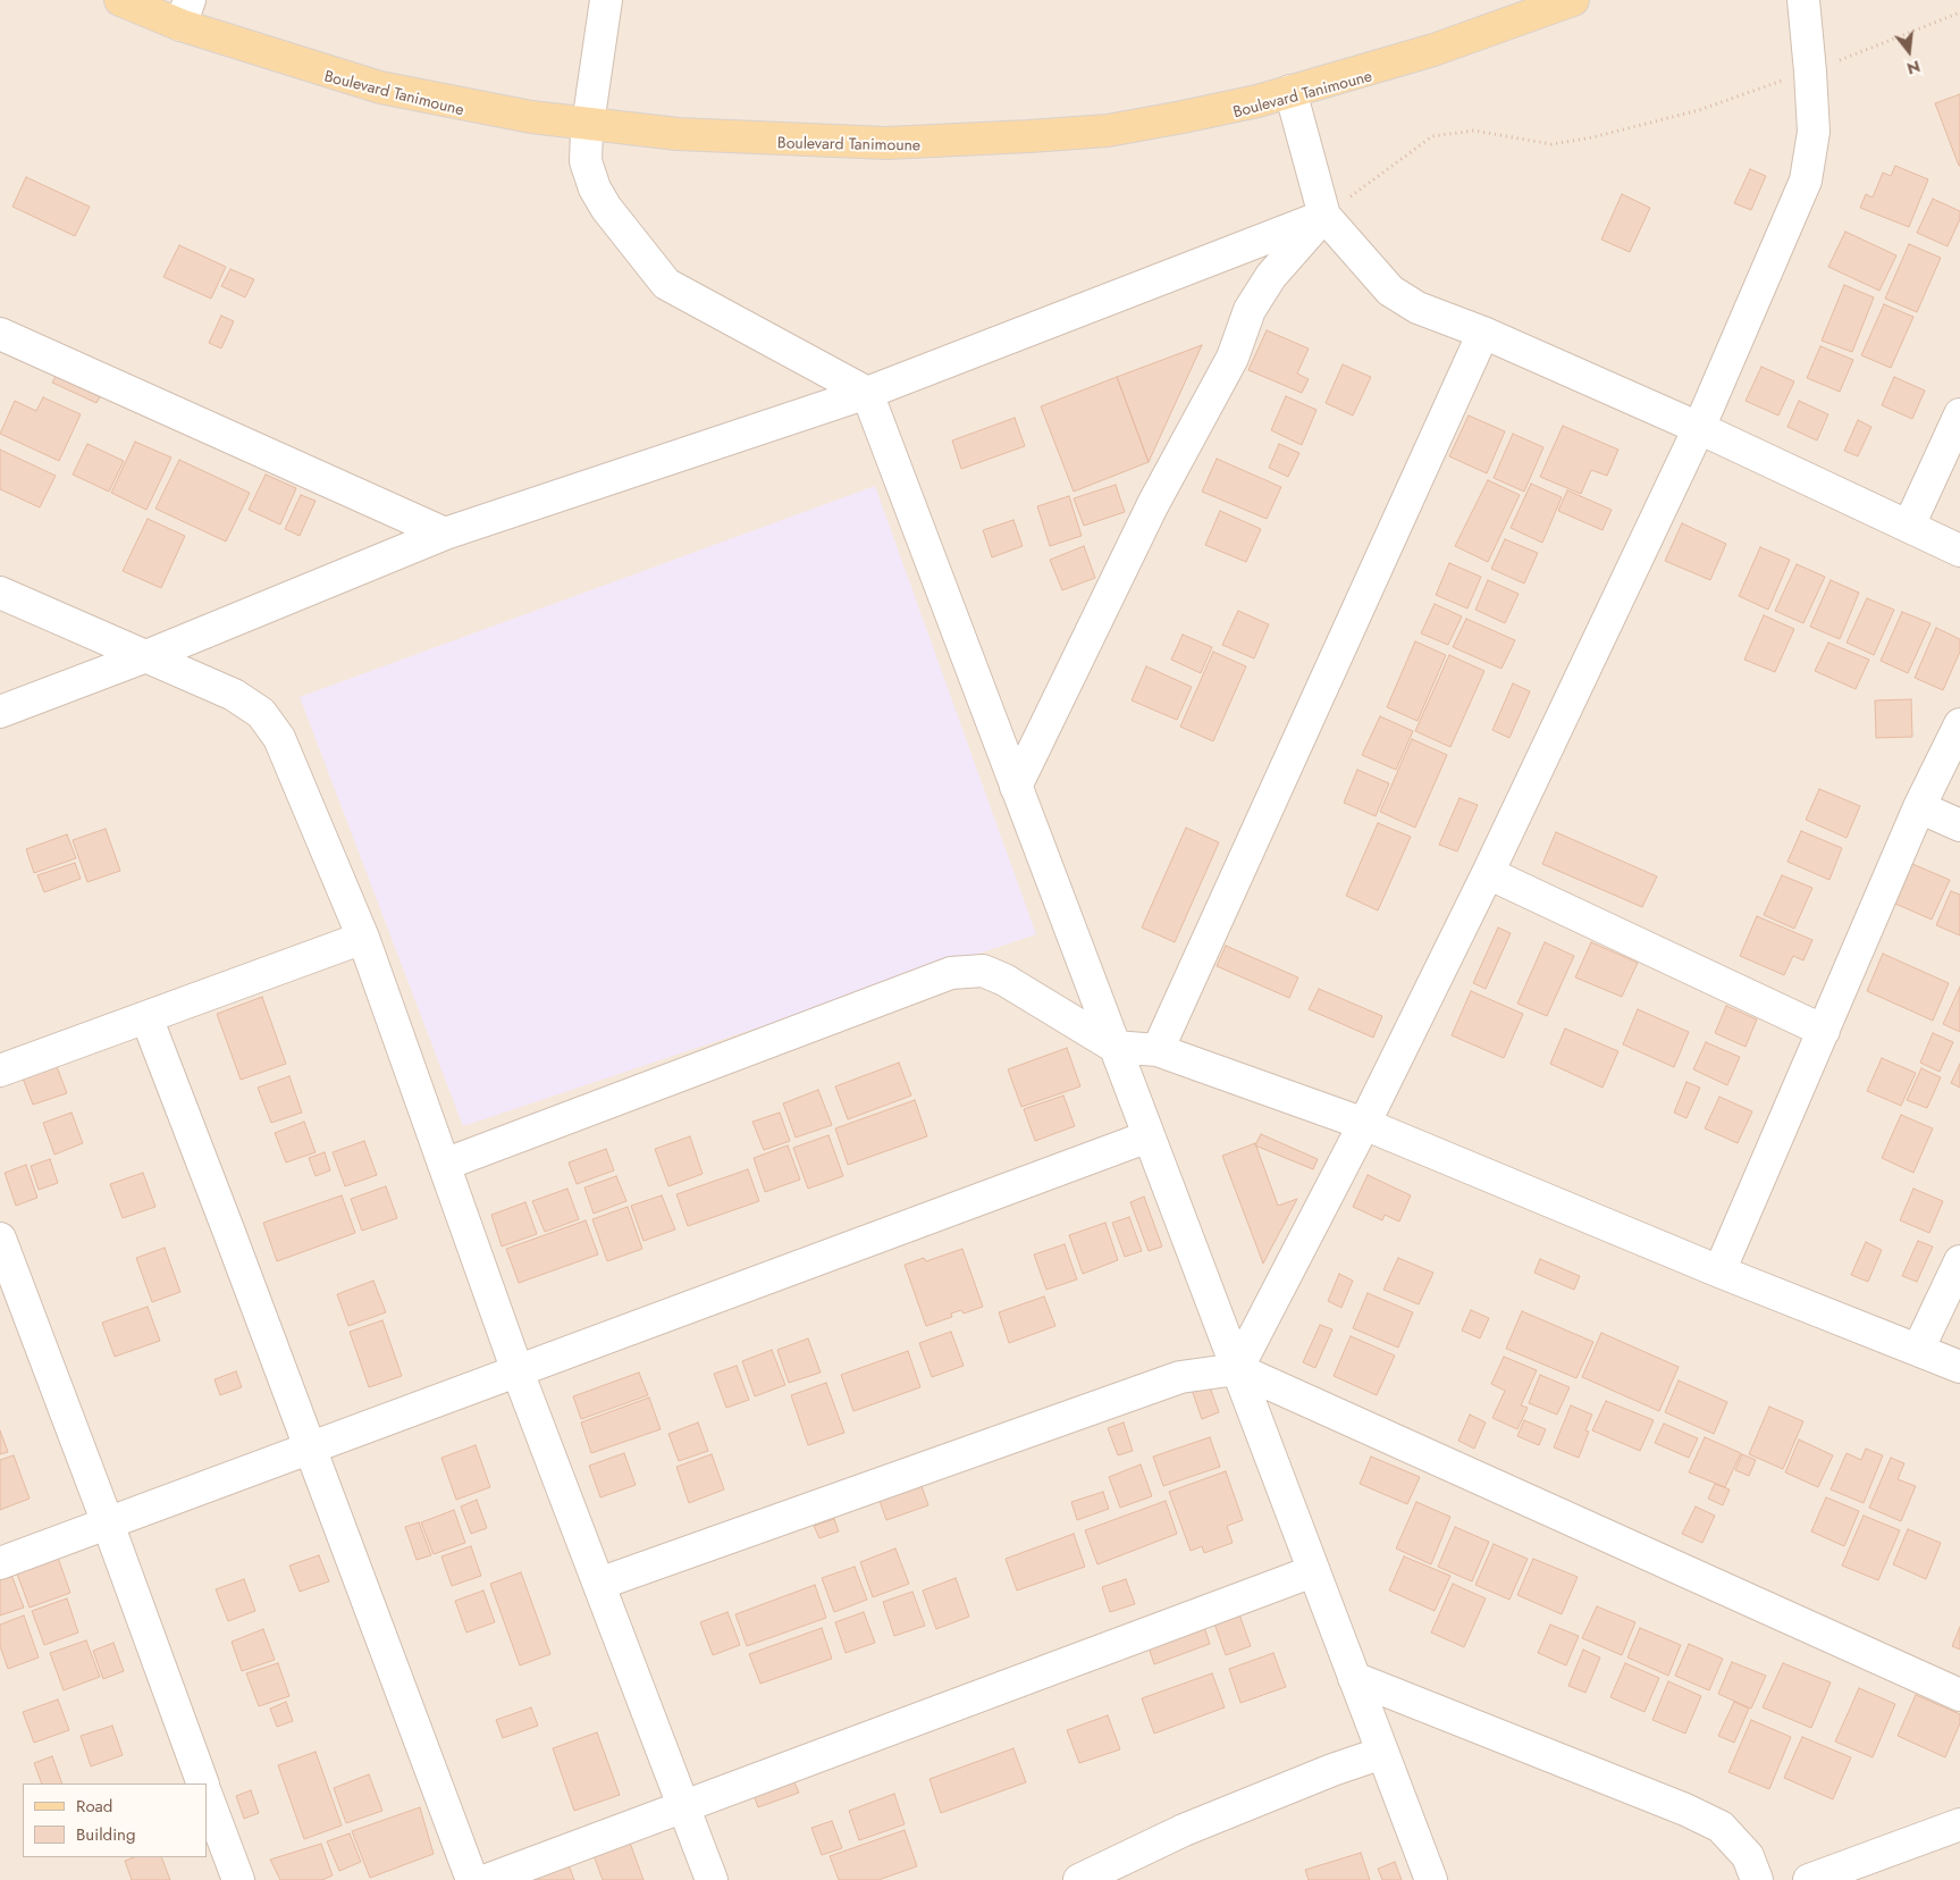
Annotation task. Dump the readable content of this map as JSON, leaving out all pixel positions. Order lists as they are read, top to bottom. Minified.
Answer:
{"streets":{"main road":["Boulevard Tanimoune"]},"legend":["Road","Building"],"north":"bottom"}
